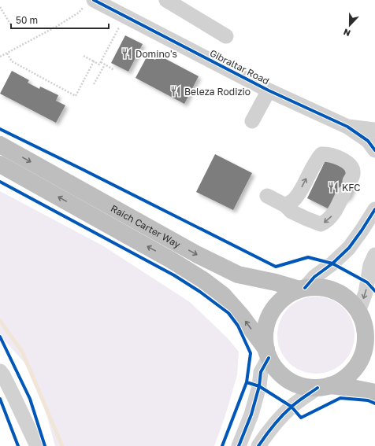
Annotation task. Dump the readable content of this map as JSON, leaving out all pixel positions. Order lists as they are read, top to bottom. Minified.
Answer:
{"streets":{"highway":["Raich Carter Way"],"street":["Gibraltar Road"]},"places":{"restaurant":["Domino's","Beleza Rodizio","KFC"]},"scale_bar":"50 m","north":"bottom"}
